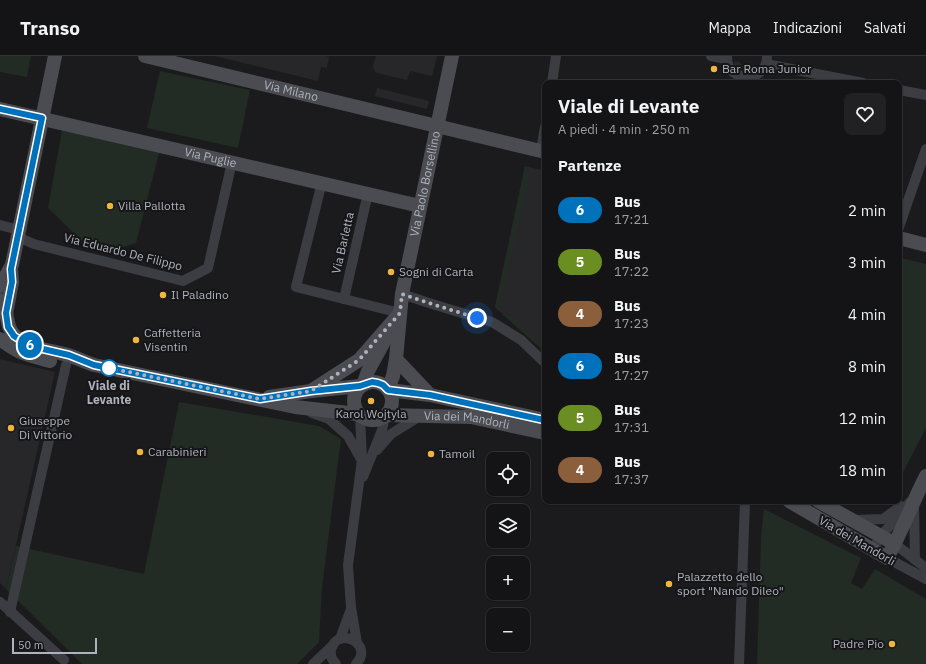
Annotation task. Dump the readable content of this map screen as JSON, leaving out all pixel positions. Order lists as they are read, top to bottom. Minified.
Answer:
{"streets":{"street":["Via Milano","Via Puglie","Via Paolo Borsellino","Via Barletta","Via Eduardo De Filippo","Via dei Mandorli"]},"crossings":[["Via Milano","Via Paolo Borsellino"],["Via Puglie","Via Paolo Borsellino"],["Via Puglie","Via Barletta"],["Via Puglie","Via Eduardo De Filippo"],["Via Paolo Borsellino","Via dei Mandorli"]],"places":["Bar Roma Junior","Villa Pallotta","Sogni di Carta","Il Paladino","Caffetteria Visentin","Viale di Levante","Karol Wojtyla","Giuseppe Di Vittorio","Carabinieri","Tamoil","Palazzetto dello sport \"Nando Dileo\"","Padre Pio"],"lines":["bus line 6"],"scale_bar":"50 m","page":{"header":"Transo","nav":["Mappa","Indicazioni","Salvati"],"on_map":"6","heading":[["Viale di Levante","A piedi · 4 min · 250 m"],"Partenze"],"list":[{"mark":"6","name":"Bus","note":"17:21","value":"2 min"},{"mark":"5","name":"Bus","note":"17:22","value":"3 min"},{"mark":"4","name":"Bus","note":"17:23","value":"4 min"},{"mark":"6","name":"Bus","note":"17:27","value":"8 min"},{"mark":"5","name":"Bus","note":"17:31","value":"12 min"},{"mark":"4","name":"Bus","note":"17:37","value":"18 min"}],"map_buttons":["+","−"],"scale":"50 m"}}
